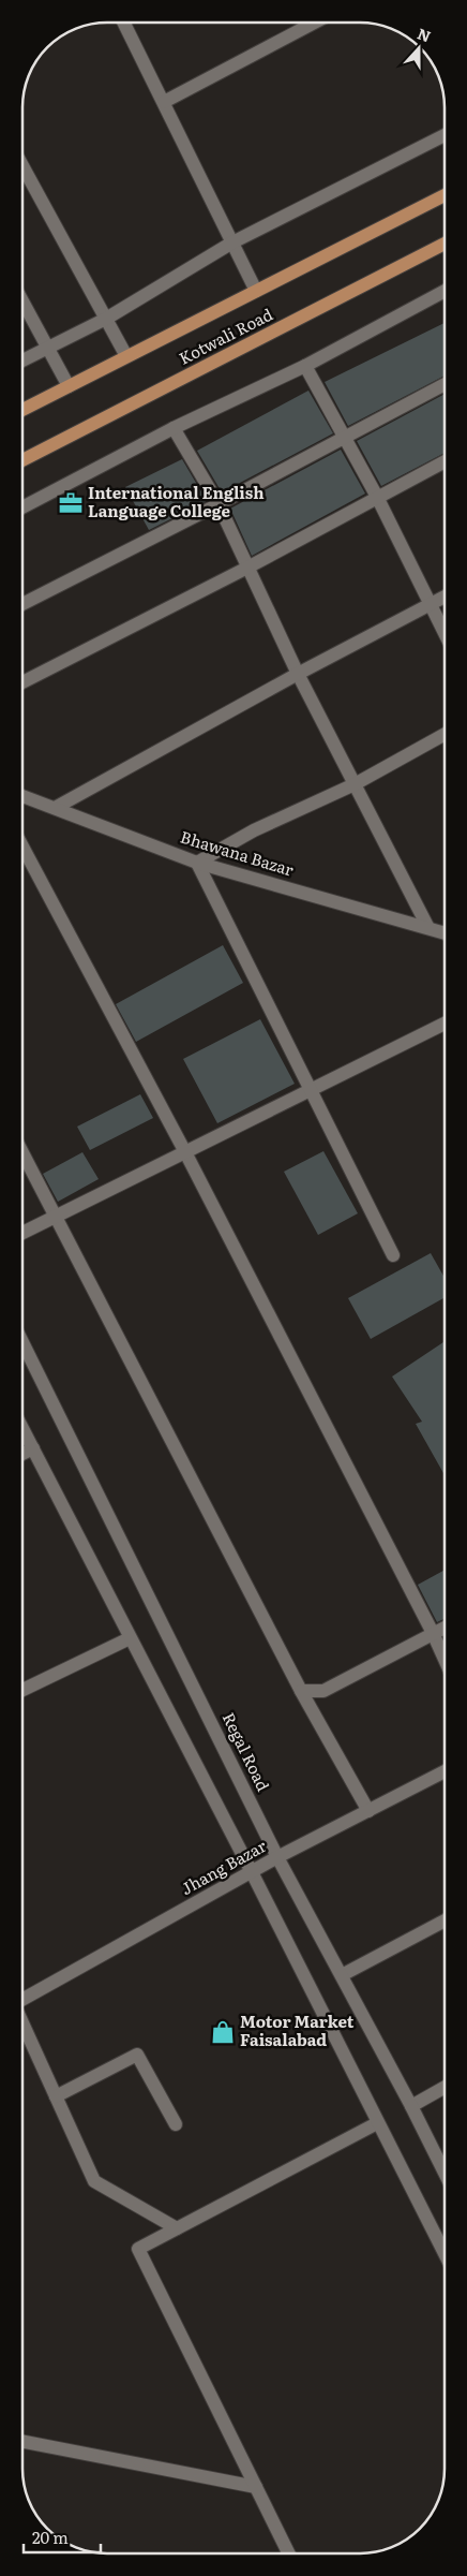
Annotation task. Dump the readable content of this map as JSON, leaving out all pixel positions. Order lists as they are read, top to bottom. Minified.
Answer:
{"streets":{"main road":["Kotwali Road"],"street":["Bhawana Bazar","Regal Road","Jhang Bazar"]},"crossings":[["Regal Road","Jhang Bazar"]],"places":{"office":["International English Language College"],"shop":["Motor Market Faisalabad"]},"scale_bar":"20 m","north":"top"}
